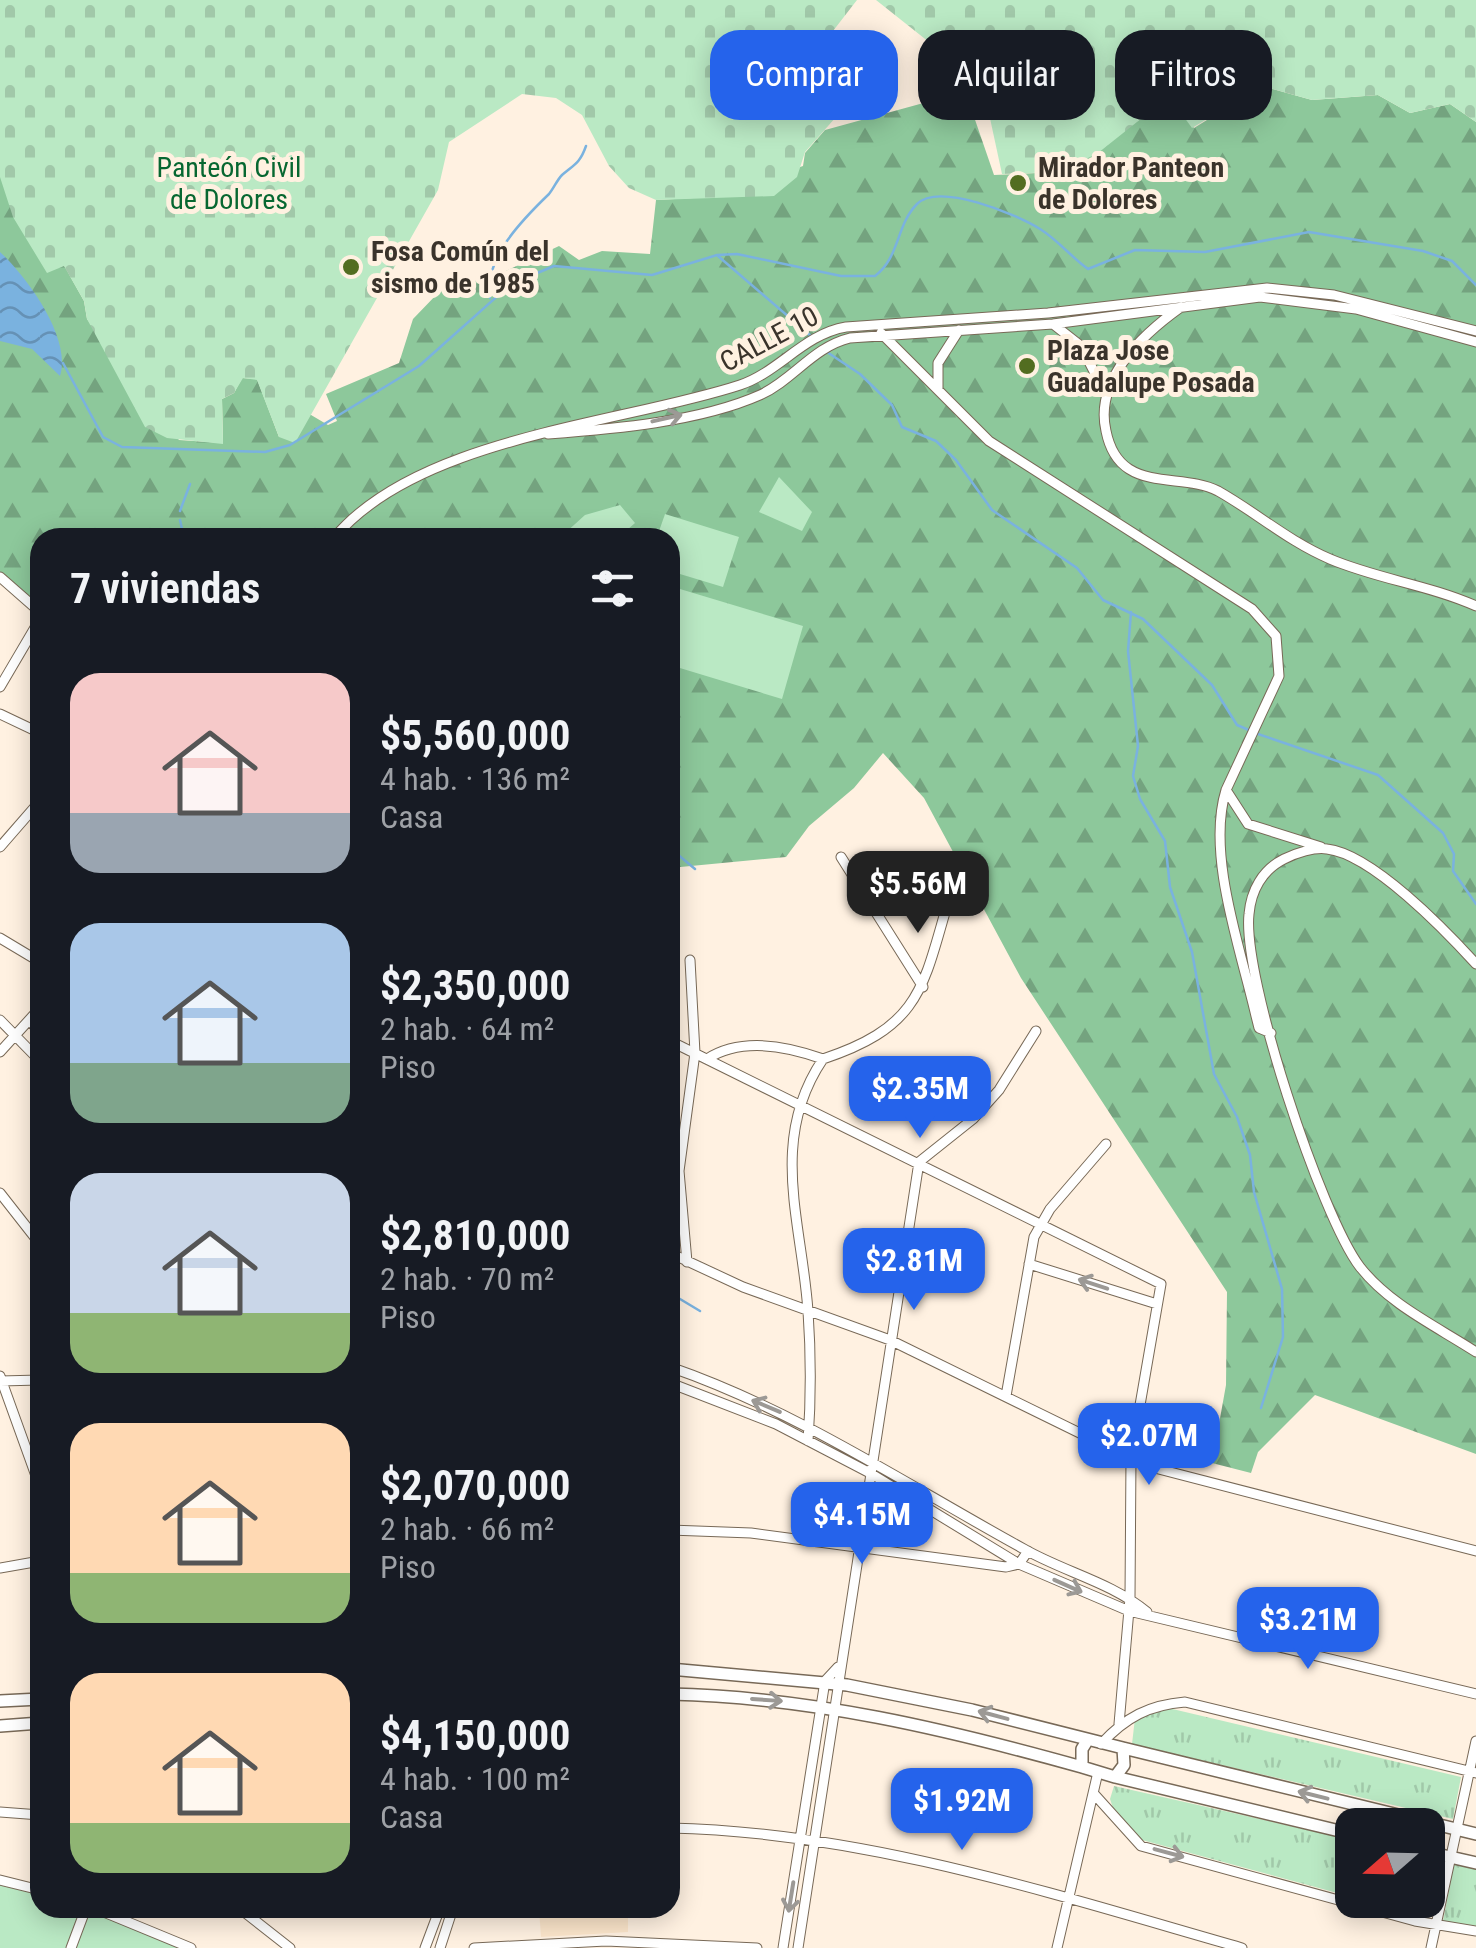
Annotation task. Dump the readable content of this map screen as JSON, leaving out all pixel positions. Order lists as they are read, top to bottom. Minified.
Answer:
{"streets":{"street":["CALLE 10"]},"parks":["Panteón Civil de Dolores"],"places":["Mirador Panteon de Dolores","Fosa Común del sismo de 1985","Plaza Jose Guadalupe Posada"],"north":"left","page":{"chip":["Comprar","Alquilar","Filtros"],"heading":"7 viviendas","list":[{"name":"$5,560,000","note":"4 hab. · 136 m² · Casa"},{"name":"$2,350,000","note":"2 hab. · 64 m² · Piso"},{"name":"$2,810,000","note":"2 hab. · 70 m² · Piso"},{"name":"$2,070,000","note":"2 hab. · 66 m² · Piso"},{"name":"$4,150,000","note":"4 hab. · 100 m² · Casa"}],"price":["$5.56M","$2.35M","$2.81M","$2.07M","$4.15M","$3.21M","$1.92M"]}}
